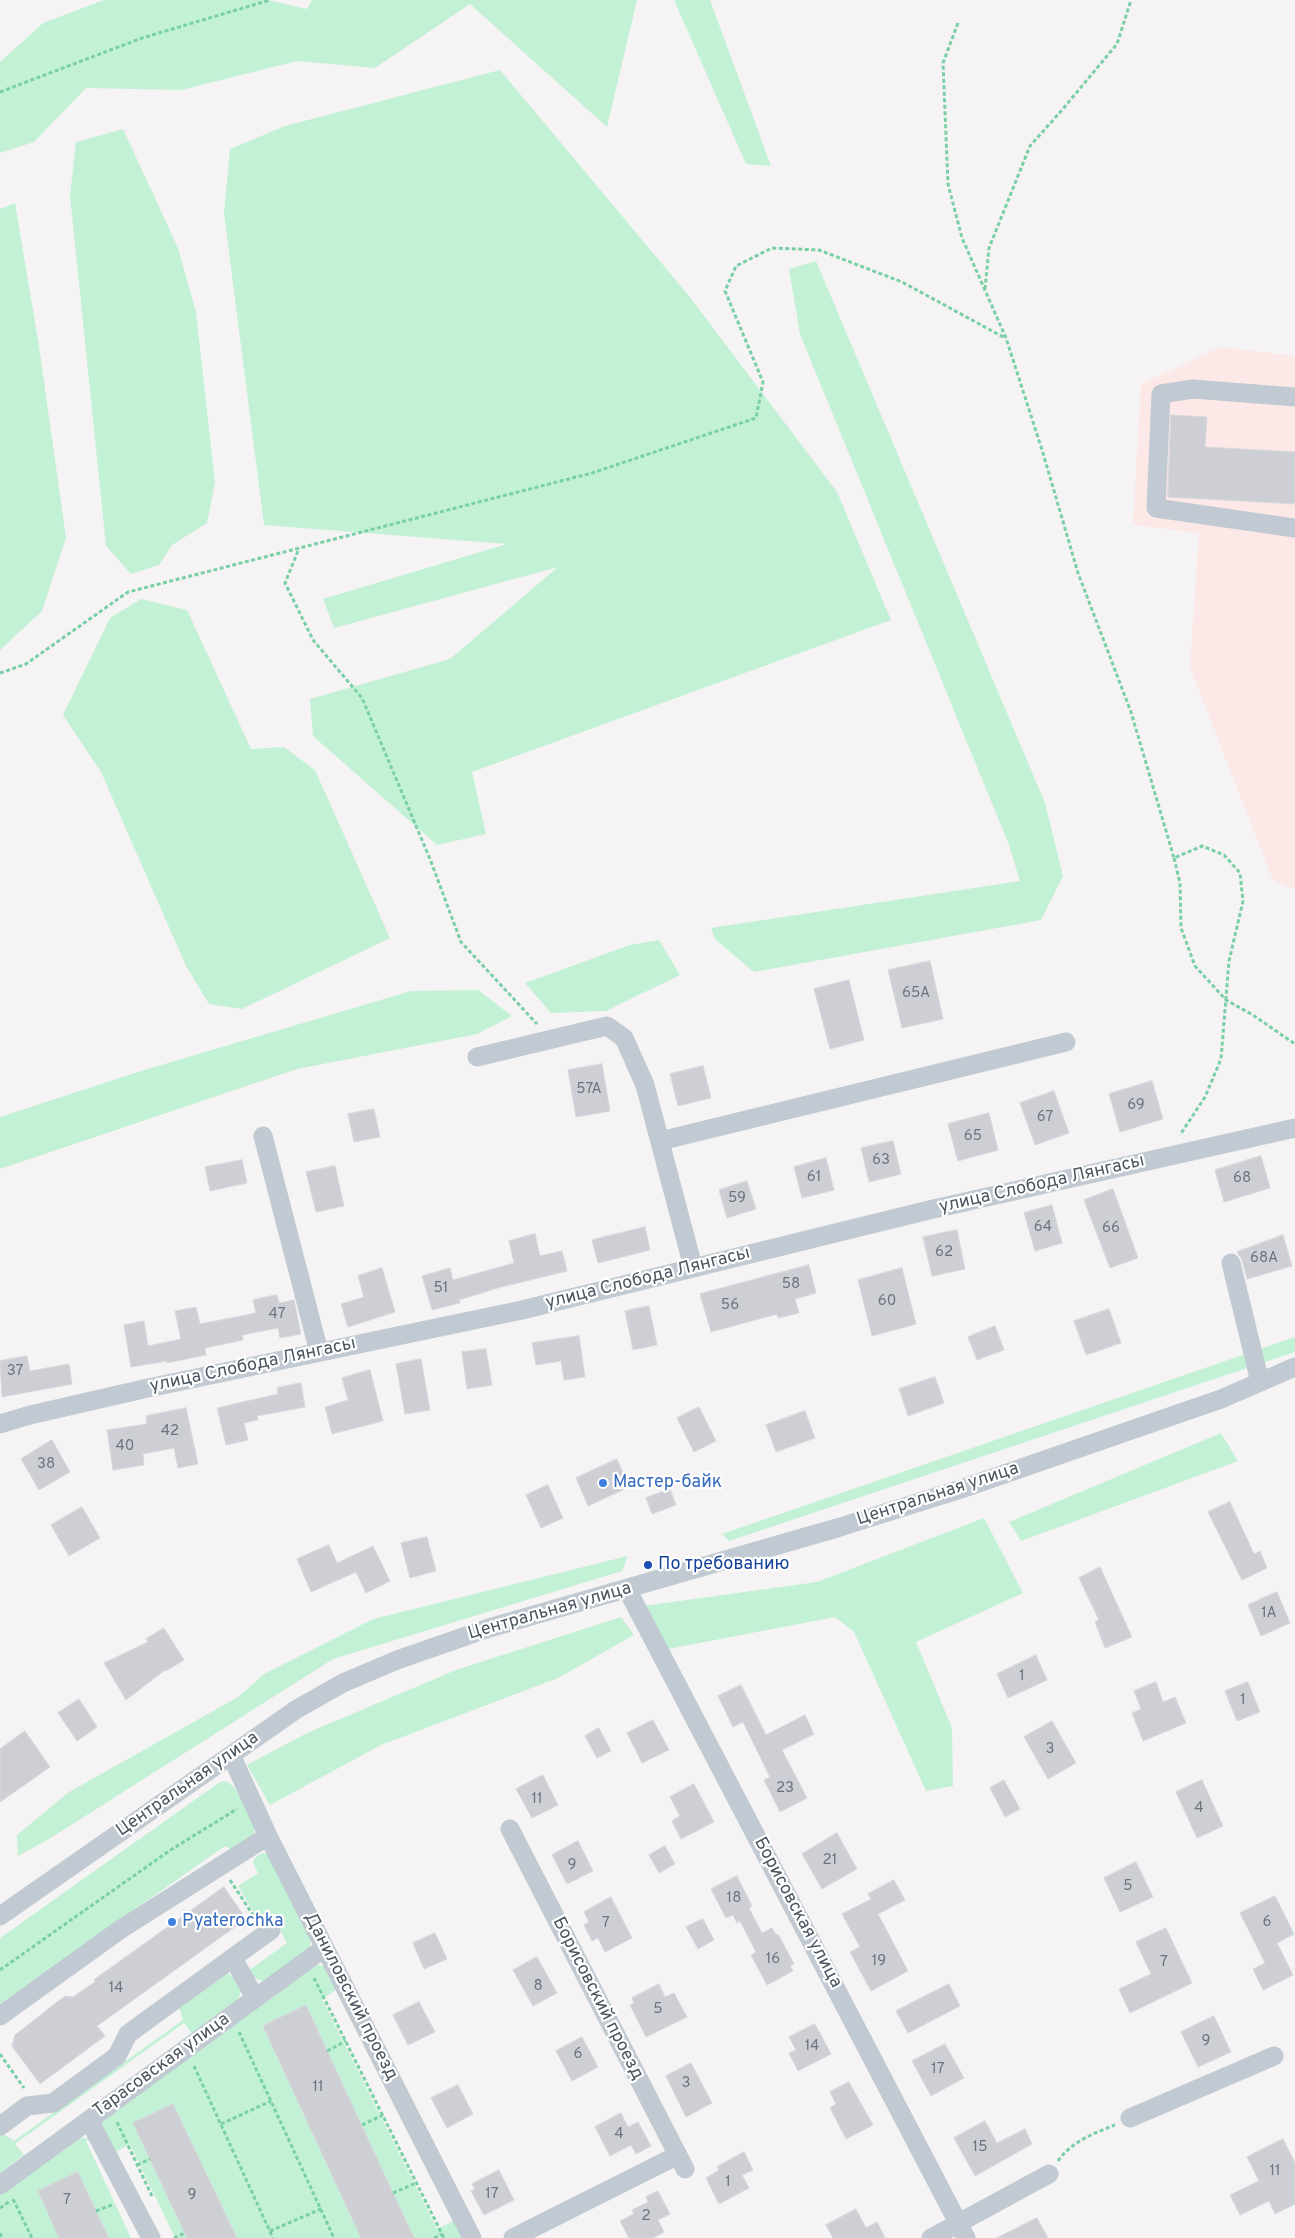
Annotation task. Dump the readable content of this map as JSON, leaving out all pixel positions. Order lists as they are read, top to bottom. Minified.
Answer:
{"streets":{"street":["улица Слобода Лянгасы","Центральная улица","Борисовская улица","Даниловский проезд","Борисовский проезд","Тарасовская улица"]},"crossings":[["Центральная улица","Борисовская улица"],["Центральная улица","Даниловский проезд"],["Даниловский проезд","Тарасовская улица"]],"places":["Мастер-байк","По требованию","Pyaterochka"],"house_numbers":["65А","57А","69","67","65","63","61","68","59","64","66","62","68А","58","51","60","56","47","37","42","40","38","1А","1","1","3","23","11","4","21","9","5","18","6","7","16","19","7","8","14","5","9","14","6","17","3","11","4","15","11","1","17","9","7","2"]}
